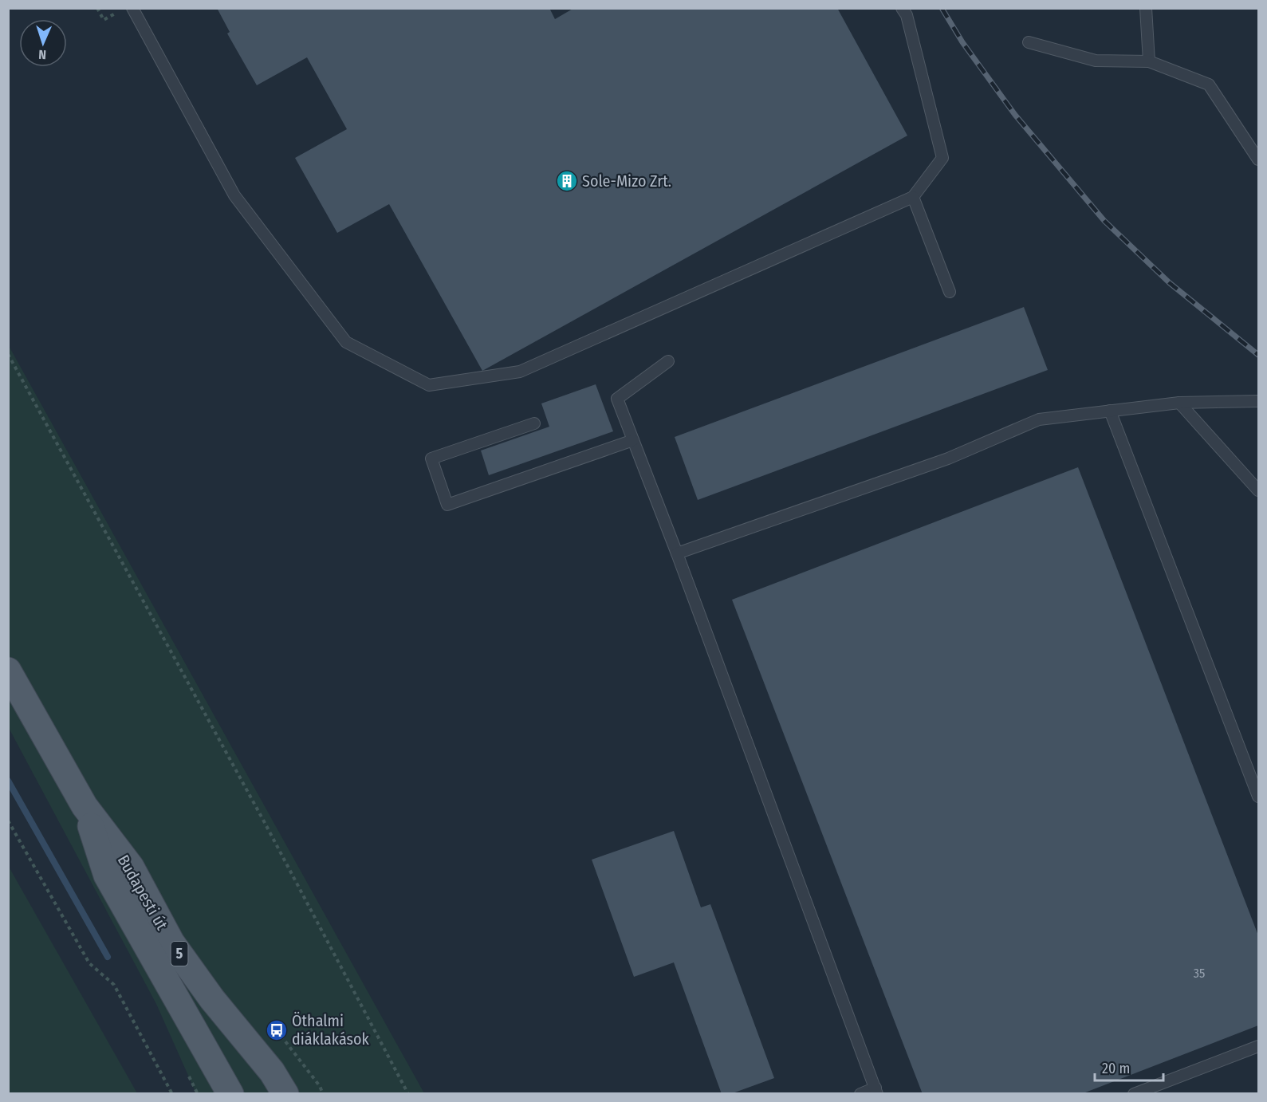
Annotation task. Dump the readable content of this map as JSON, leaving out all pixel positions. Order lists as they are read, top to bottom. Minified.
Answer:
{"streets":{"main road":["Budapesti út","5"]},"places":{"building":["Sole-Mizo Zrt."],"bus stop":["Öthalmi diáklakások"]},"house_numbers":["35"],"scale_bar":"20 m","north":"bottom"}
